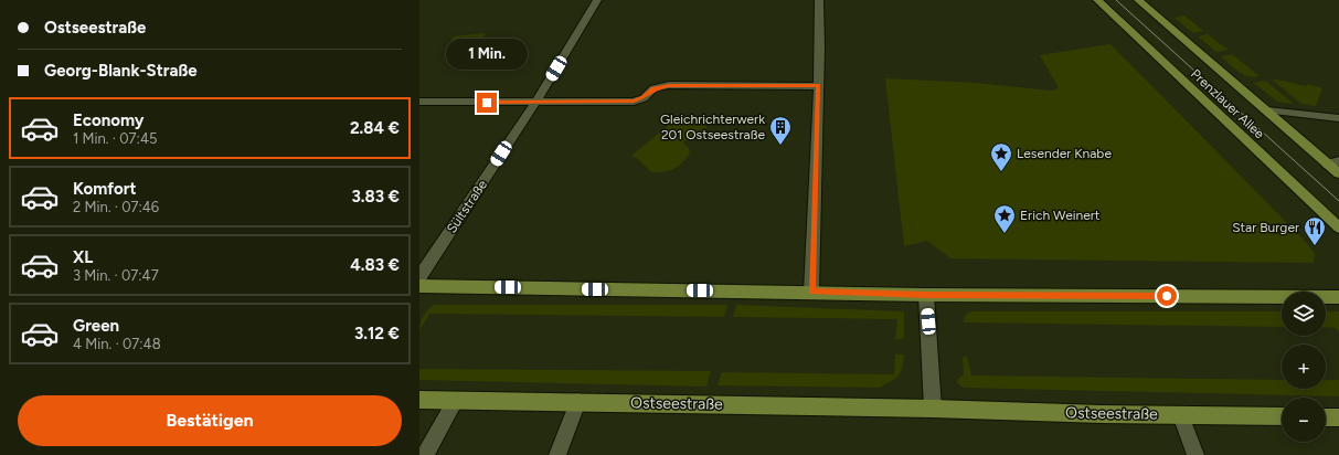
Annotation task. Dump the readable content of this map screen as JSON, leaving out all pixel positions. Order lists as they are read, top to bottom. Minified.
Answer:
{"streets":{"main road":["Prenzlauer Allee","Ostseestraße"],"street":["Sültstraße"]},"places":{"building":["Gleichrichterwerk 201 Ostseestraße"],"place":["Lesender Knabe","Erich Weinert"],"restaurant":["Star Burger"]},"page":{"banner":["Ostseestraße","Georg-Blank-Straße"],"bubble":"1 Min.","list":[{"name":"Economy","note":"1 Min. · 07:45","value":"2.84 €"},{"name":"Komfort","note":"2 Min. · 07:46","value":"3.83 €"},{"name":"XL","note":"3 Min. · 07:47","value":"4.83 €"},{"name":"Green","note":"4 Min. · 07:48","value":"3.12 €"}],"map_buttons":["+","−"],"buttons":"Bestätigen"}}
